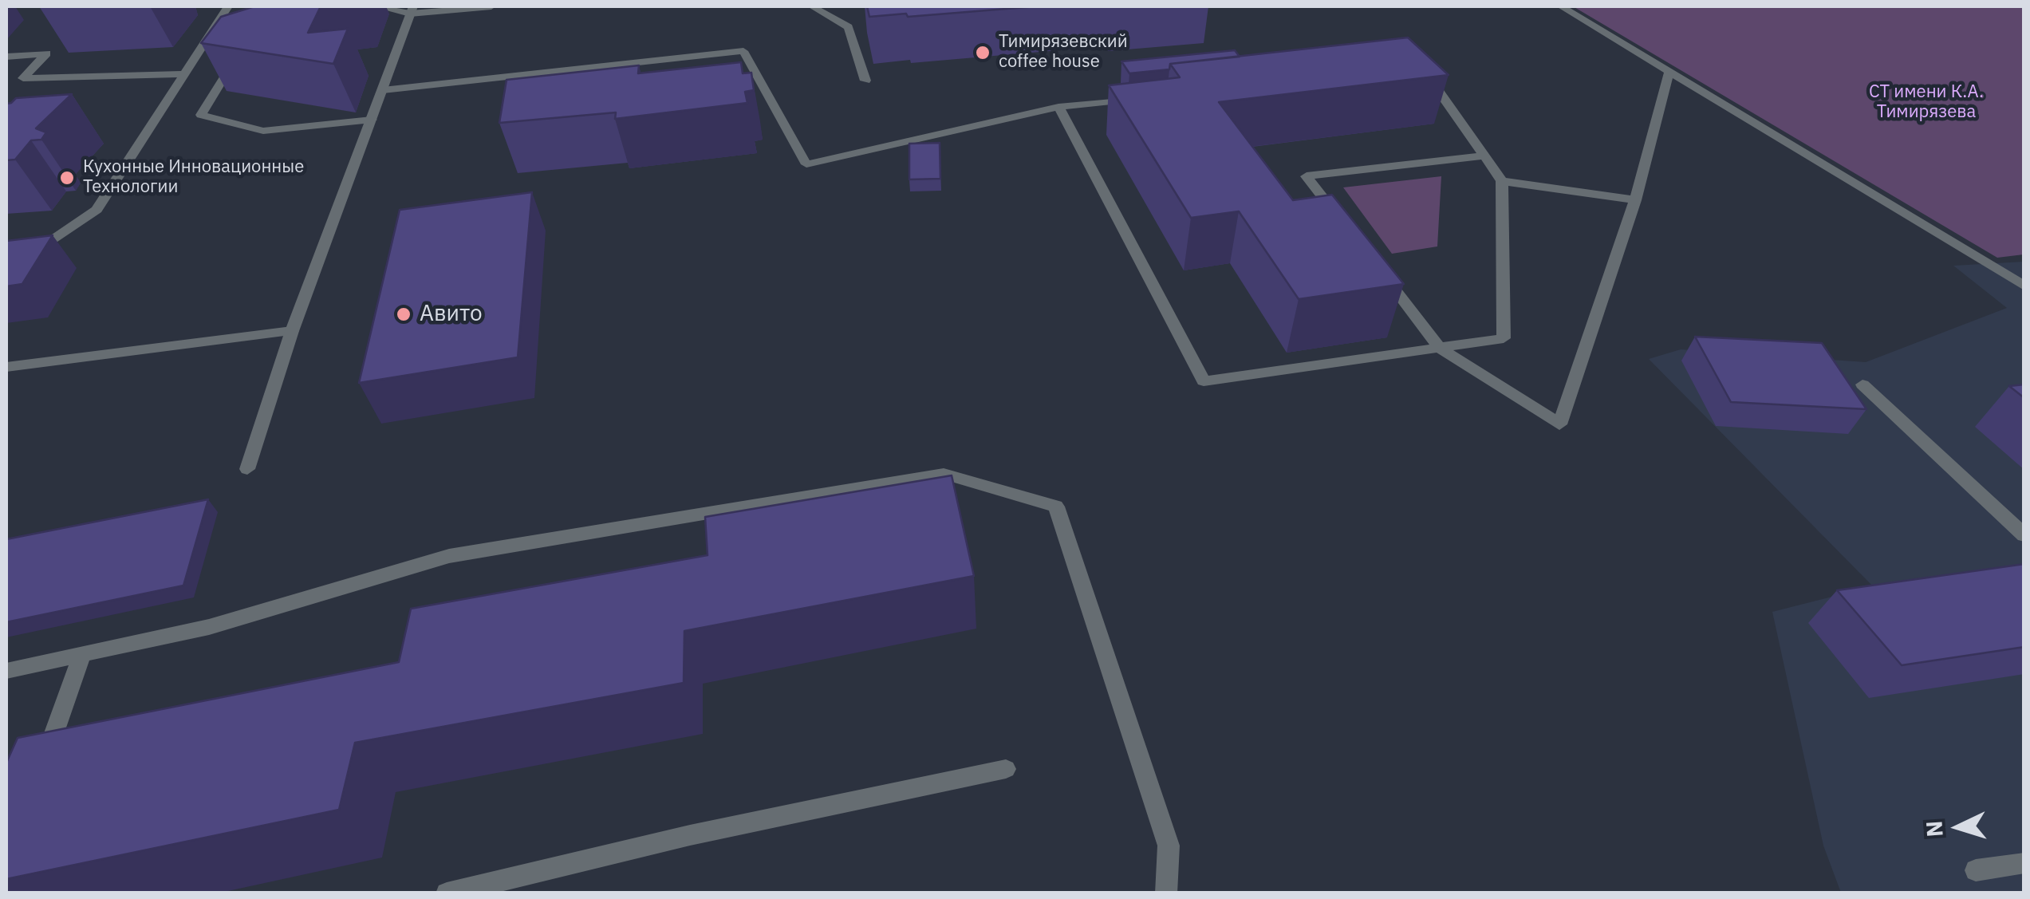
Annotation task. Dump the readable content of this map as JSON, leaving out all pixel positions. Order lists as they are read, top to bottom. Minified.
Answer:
{"parks":["СТ имени К.А. Тимирязева"],"places":["Тимирязевский coffee house","Кухонные Инновационные Технологии","Авито"],"north":"left"}
